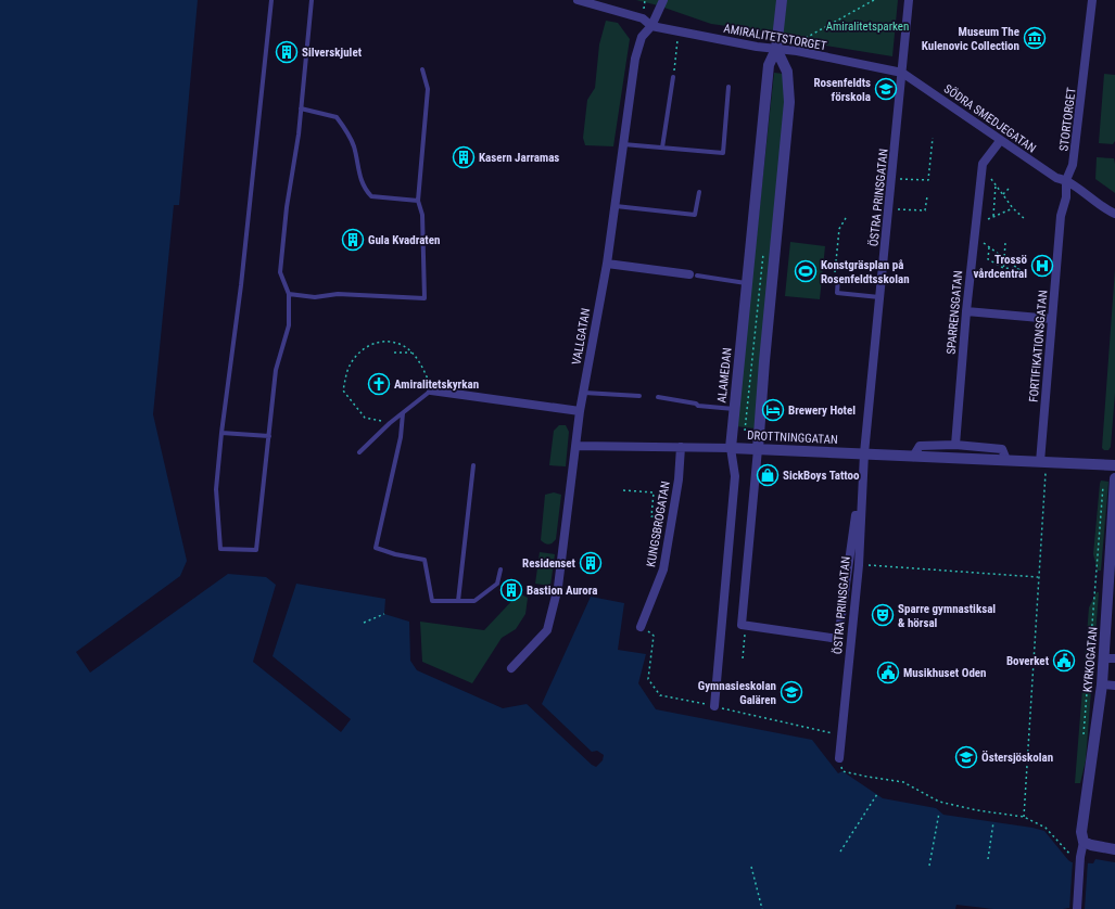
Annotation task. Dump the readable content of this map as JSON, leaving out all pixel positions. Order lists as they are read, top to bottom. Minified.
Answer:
{"streets":{"street":["AMIRALITETSTORGET","SÖDRA SMEDJEGATAN","STORTORGET","ÖSTRA PRINSGATAN","SPARRENSGATAN","VALLGATAN","FORTIFIKATIONSGATAN","ALAMEDAN","DROTTNINGGATAN","KUNGSBROGATAN","KYRKOGATAN"]},"crossings":[["AMIRALITETSTORGET","SÖDRA SMEDJEGATAN"],["AMIRALITETSTORGET","ÖSTRA PRINSGATAN"],["AMIRALITETSTORGET","VALLGATAN"],["AMIRALITETSTORGET","ALAMEDAN"],["SÖDRA SMEDJEGATAN","STORTORGET"],["SÖDRA SMEDJEGATAN","ÖSTRA PRINSGATAN"],["SÖDRA SMEDJEGATAN","SPARRENSGATAN"],["SÖDRA SMEDJEGATAN","FORTIFIKATIONSGATAN"],["STORTORGET","FORTIFIKATIONSGATAN"],["ÖSTRA PRINSGATAN","DROTTNINGGATAN"],["VALLGATAN","DROTTNINGGATAN"],["FORTIFIKATIONSGATAN","DROTTNINGGATAN"],["ALAMEDAN","DROTTNINGGATAN"],["DROTTNINGGATAN","KUNGSBROGATAN"]],"parks":["Amiralitetsparken"],"places":{"museum":["Museum The Kulenovic Collection"],"building":["Silverskjulet","Kasern Jarramas","Gula Kvadraten","Residenset","Bastion Aurora"],"school or university":["Rosenfeldts förskola","Gymnasieskolan Galären","Östersjöskolan"],"hospital":["Trossö vårdcentral"],"sports":["Konstgräsplan på Rosenfeldtsskolan"],"church":["Amiralitetskyrkan"],"hotel":["Brewery Hotel"],"shop":["SickBoys Tattoo"],"theatre":["Sparre gymnastiksal & hörsal"],"public building":["Boverket","Musikhuset Oden"]}}
